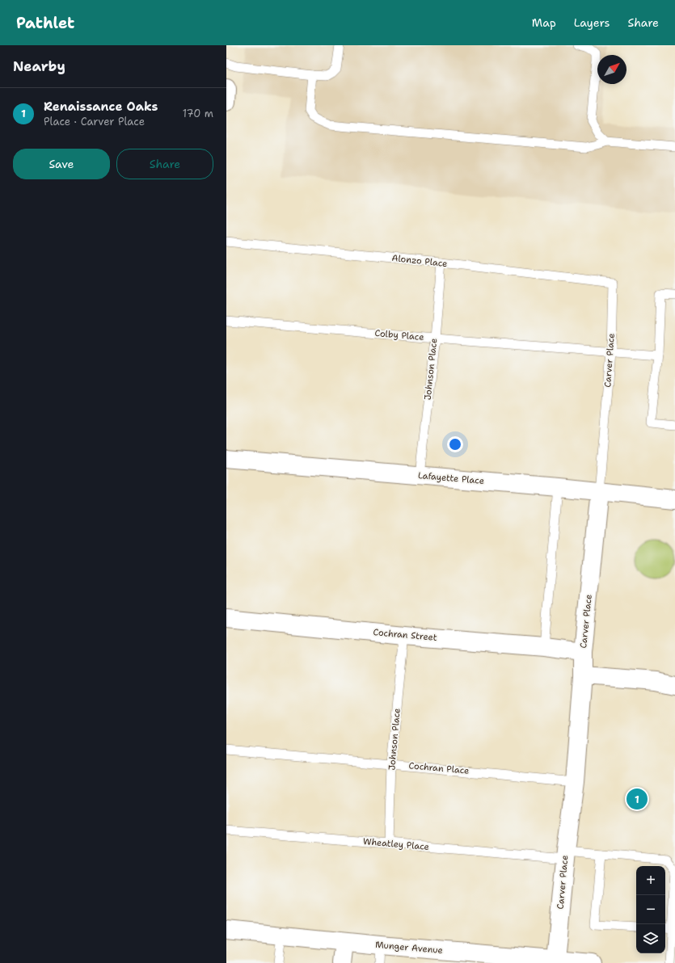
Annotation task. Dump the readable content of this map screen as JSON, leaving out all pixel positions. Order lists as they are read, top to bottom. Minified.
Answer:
{"streets":{"street":["Carver Place","Lafayette Place","Cochran Street","Munger Avenue"],"lane":["Alonzo Place","Colby Place","Johnson Place","Cochran Place","Wheatley Place"]},"crossings":[["Alonzo Place","Carver Place"],["Alonzo Place","Johnson Place"],["Colby Place","Carver Place"],["Colby Place","Johnson Place"],["Carver Place","Lafayette Place"],["Carver Place","Cochran Street"],["Carver Place","Cochran Place"],["Carver Place","Wheatley Place"],["Carver Place","Munger Avenue"],["Johnson Place","Lafayette Place"],["Johnson Place","Cochran Street"],["Johnson Place","Cochran Place"],["Johnson Place","Wheatley Place"]],"north":"top right","page":{"header":"Pathlet","nav":["Map","Layers","Share"],"heading":"Nearby","list":[{"mark":"1","name":"Renaissance Oaks","note":"Place · Carver Place","value":"170 m"}],"buttons":["Save","Share"],"pins":"1","map_buttons":["+","−"]}}
